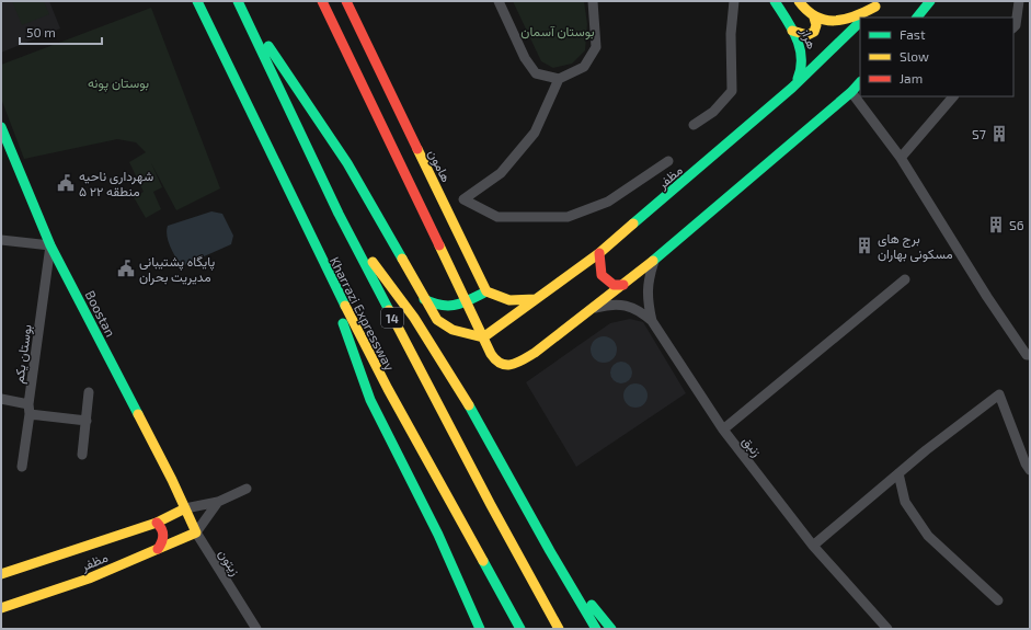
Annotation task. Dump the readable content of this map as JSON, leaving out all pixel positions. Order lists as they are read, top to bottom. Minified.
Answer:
{"streets":{"main road":["هراز","هامون","مظفر","Boostan","Kharrazi Expressway","14","زیتون"],"street":["بوستان یکم","زنبق"]},"crossings":[["هراز","مظفر"],["مظفر","Boostan"],["مظفر","زیتون"],["Boostan","بوستان یکم"],["Boostan","زیتون"]],"parks":["بوستان آسمان","بوستان پونه"],"places":{"building":["S7","S6","برج های مسکونی بهاران"],"public building":["شهرداری ناحیه ۵ منطقه ۲۲","پایگاه پشتیبانی مدیریت بحران"]},"legend":["Fast","Slow","Jam"],"scale_bar":"50 m"}
